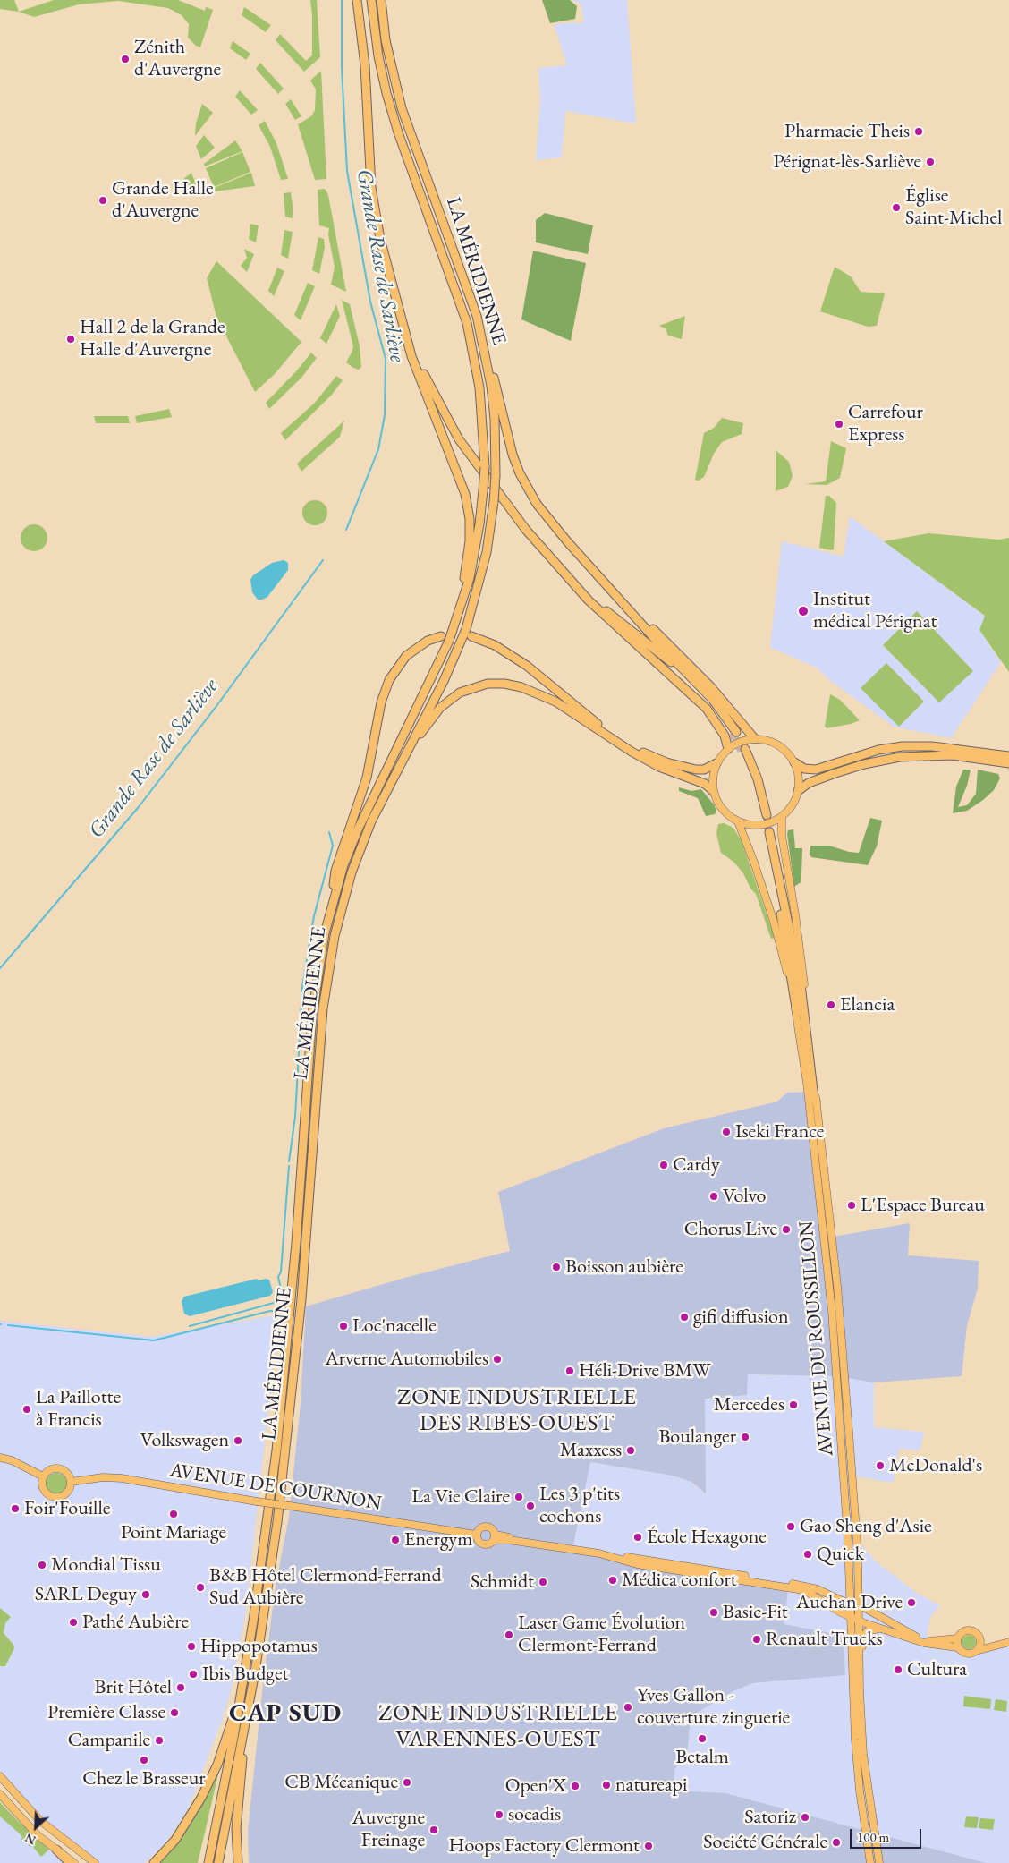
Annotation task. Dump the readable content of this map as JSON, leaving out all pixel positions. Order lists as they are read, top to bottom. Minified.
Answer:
{"streets":{"highway":["LA MÉRIDIENNE"],"main road":["AVENUE DU ROUSSILLON","AVENUE DE COURNON"]},"districts":["ZONE INDUSTRIELLE DES RIBES-OUEST","CAP SUD","ZONE INDUSTRIELLE VARENNES-OUEST"],"water":["Grande Rase de Sarliève"],"places":["Zénith d'Auvergne","Pharmacie Theis","Pérignat-lès-Sarliève","Grande Halle d'Auvergne","Église Saint-Michel","Hall 2 de la Grande Halle d'Auvergne","Carrefour Express","Institut médical Pérignat","Elancia","Iseki France","Cardy","Volvo","L'Espace Bureau","Chorus Live","Boisson aubière","gifi diffusion","Loc'nacelle","Arverne Automobiles","Héli-Drive BMW","Mercedes","La Paillotte à Francis","Boulanger","Volkswagen","Maxxess","McDonald's","La Vie Claire","Les 3 p'tits cochons","Foir'Fouille","Point Mariage","Gao Sheng d'Asie","École Hexagone","Energym","Quick","Mondial Tissu","Médica confort","Schmidt","B&B Hôtel Clermond-Ferrand Sud Aubière","SARL Deguy","Auchan Drive","Basic-Fit","Pathé Aubière","Laser Game Évolution Clermont-Ferrand","Renault Trucks","Hippopotamus","Cultura","Ibis Budget","Brit Hôtel","Yves Gallon - couverture zinguerie","Première Classe","Betalm","Campanile","Chez le Brasseur","CB Mécanique","natureapi","Open'X","socadis","Satoriz","Auvergne Freinage","Société Générale","Hoops Factory Clermont"],"scale_bar":"100 m","north":"bottom left"}
